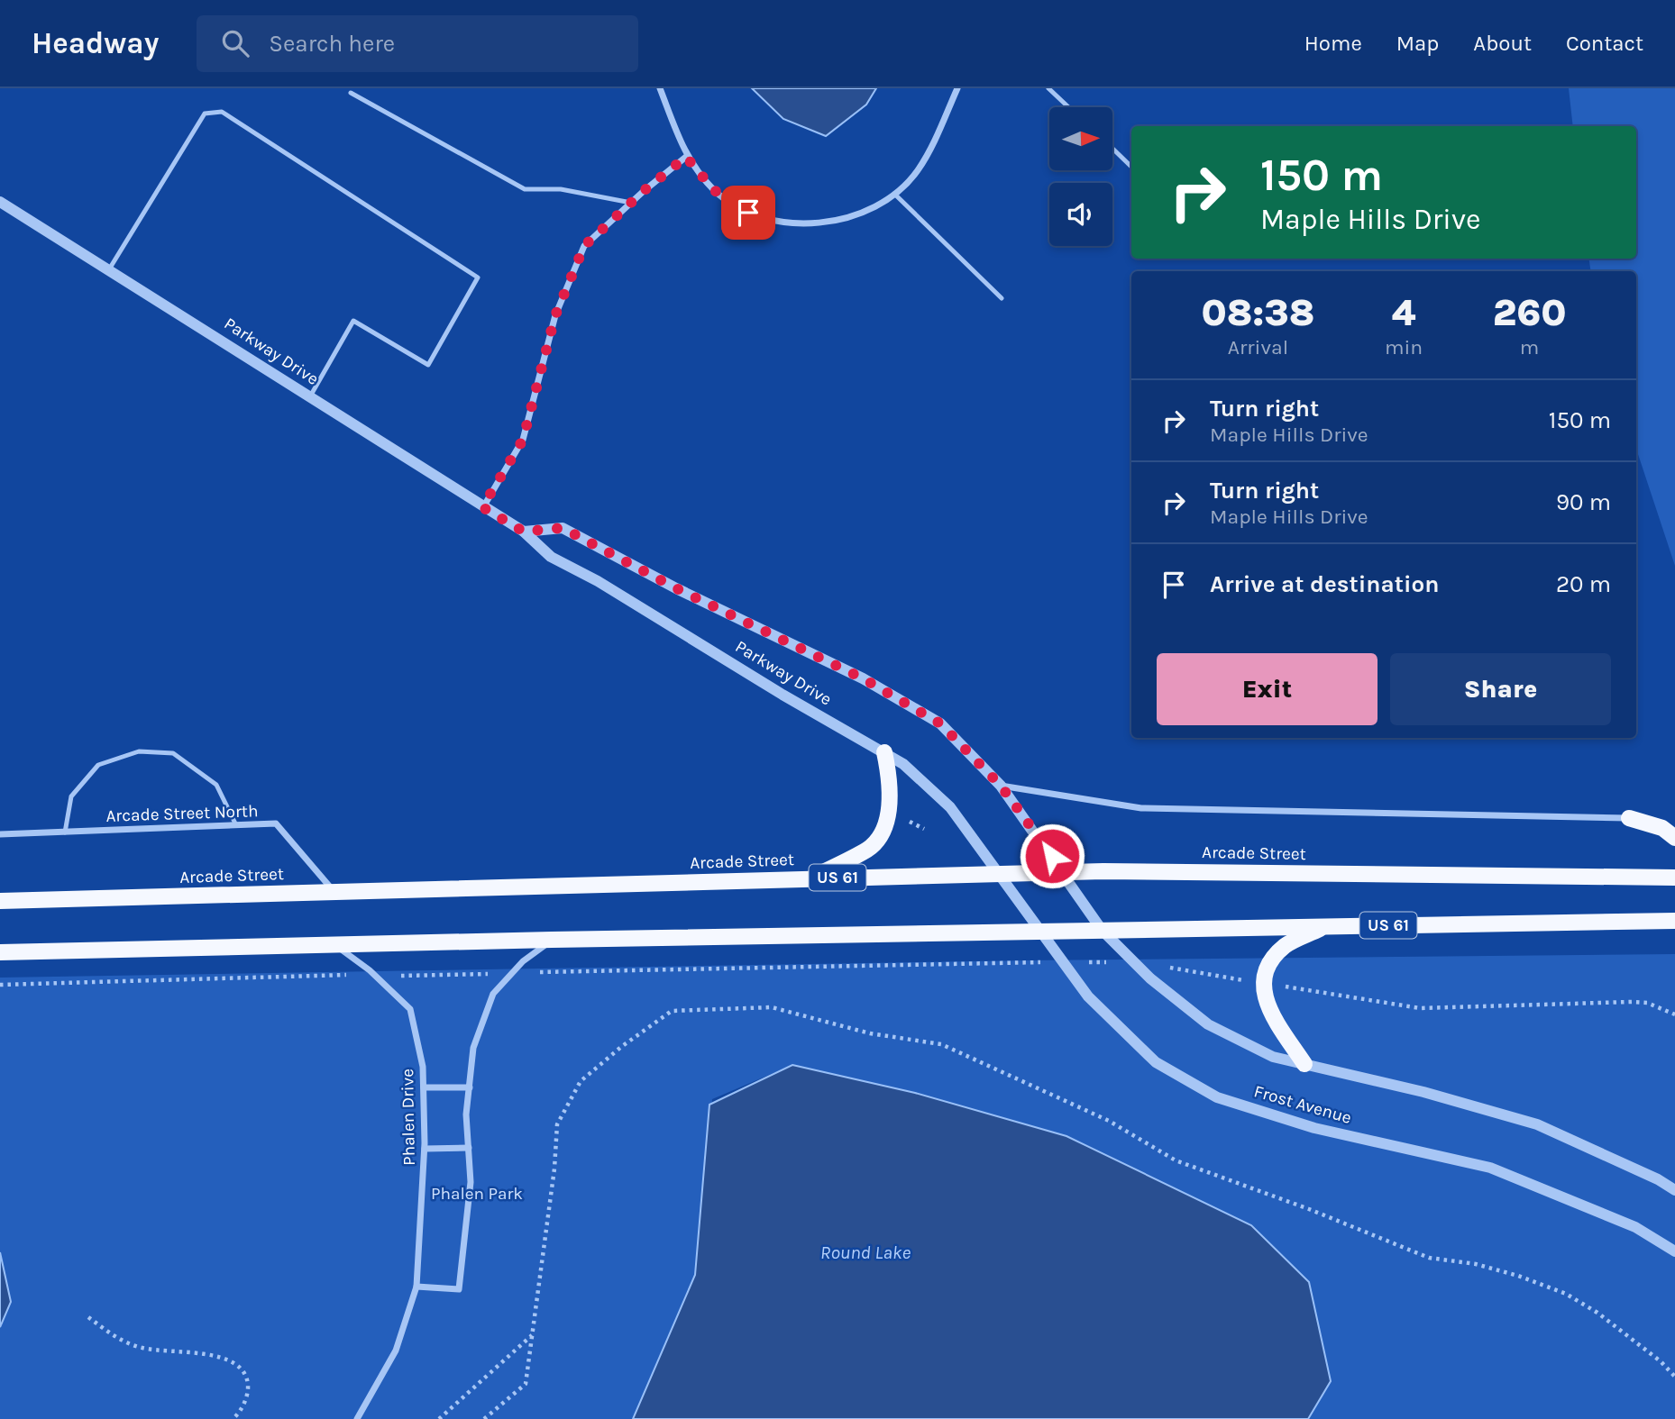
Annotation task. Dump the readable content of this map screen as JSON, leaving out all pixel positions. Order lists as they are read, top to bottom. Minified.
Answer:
{"streets":{"main road":["Arcade Street","US 61"],"street":["Parkway Drive","Arcade Street North","Frost Avenue","Phalen Drive"]},"crossings":[["Parkway Drive","Arcade Street"],["Parkway Drive","Frost Avenue"],["Arcade Street North","Arcade Street"],["Arcade Street","Frost Avenue"],["US 61","Frost Avenue"],["US 61","Phalen Drive"]],"water":["Round Lake"],"parks":["Phalen Park"],"north":"right","page":{"header":"Headway","search":"Search here","nav":["Home","Map","About","Contact"],"turn":["150 m","Maple Hills Drive"],"eta":["08:38","Arrival","4","min","260","m"],"list":[{"name":"Turn right","note":"Maple Hills Drive","value":"150 m"},{"name":"Turn right","note":"Maple Hills Drive","value":"90 m"},{"name":"Arrive at destination","value":"20 m"}],"buttons":["Exit","Share"]}}
